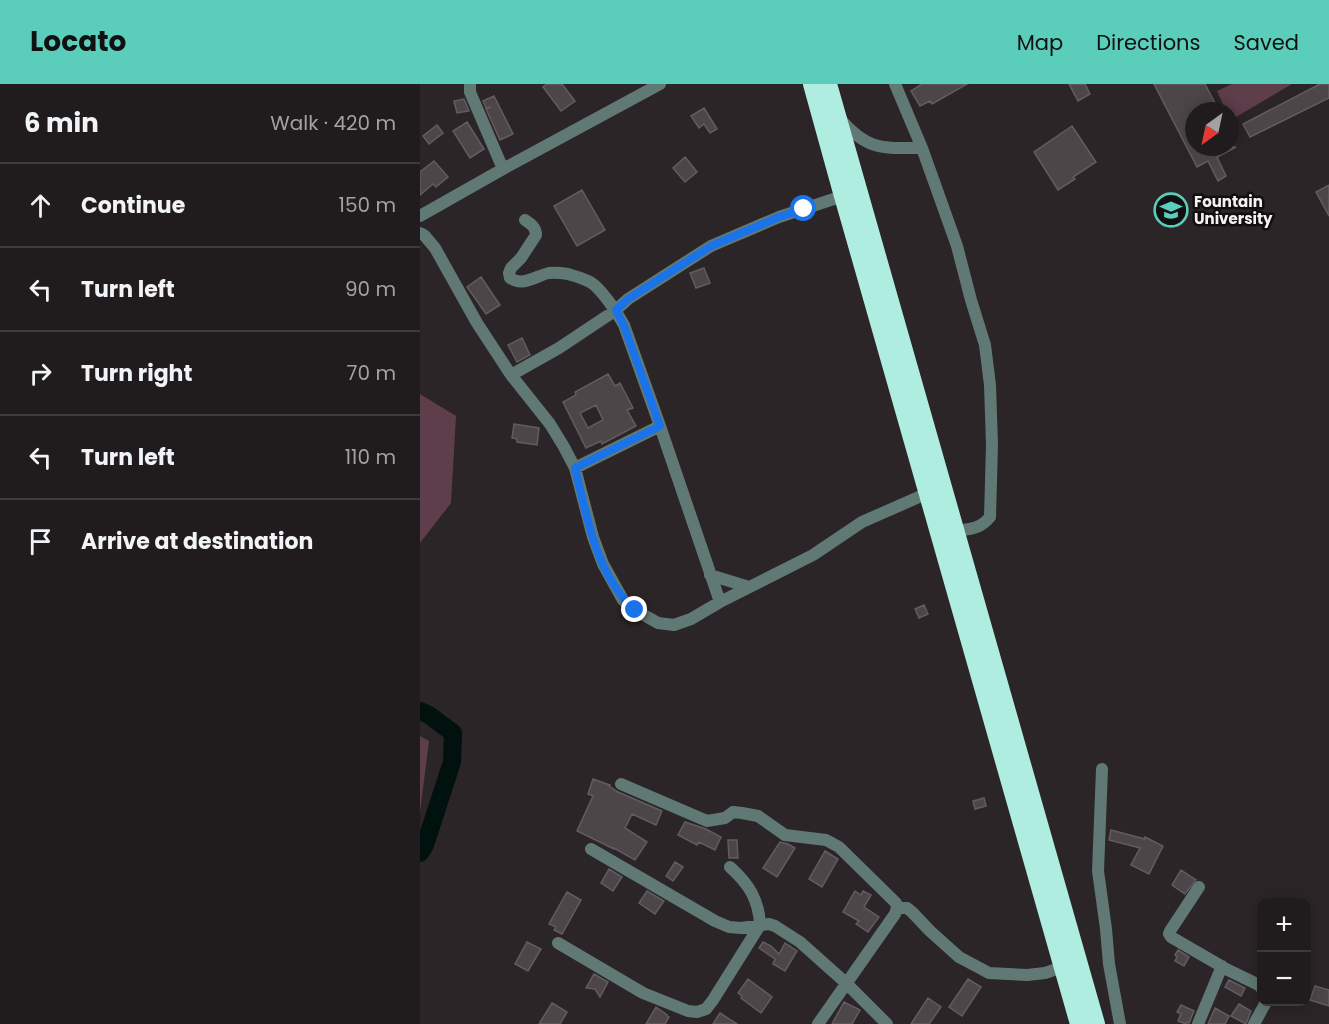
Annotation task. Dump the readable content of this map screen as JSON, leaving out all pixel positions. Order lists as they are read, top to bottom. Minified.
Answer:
{"places":{"school or university":["Fountain University"]},"north":"bottom left","page":{"header":"Locato","nav":["Map","Directions","Saved"],"heading":["6 min","Walk · 420 m"],"list":[["Continue","150 m"],["Turn left","90 m"],["Turn right","70 m"],["Turn left","110 m"],"Arrive at destination"],"map_buttons":["+","−"]}}
